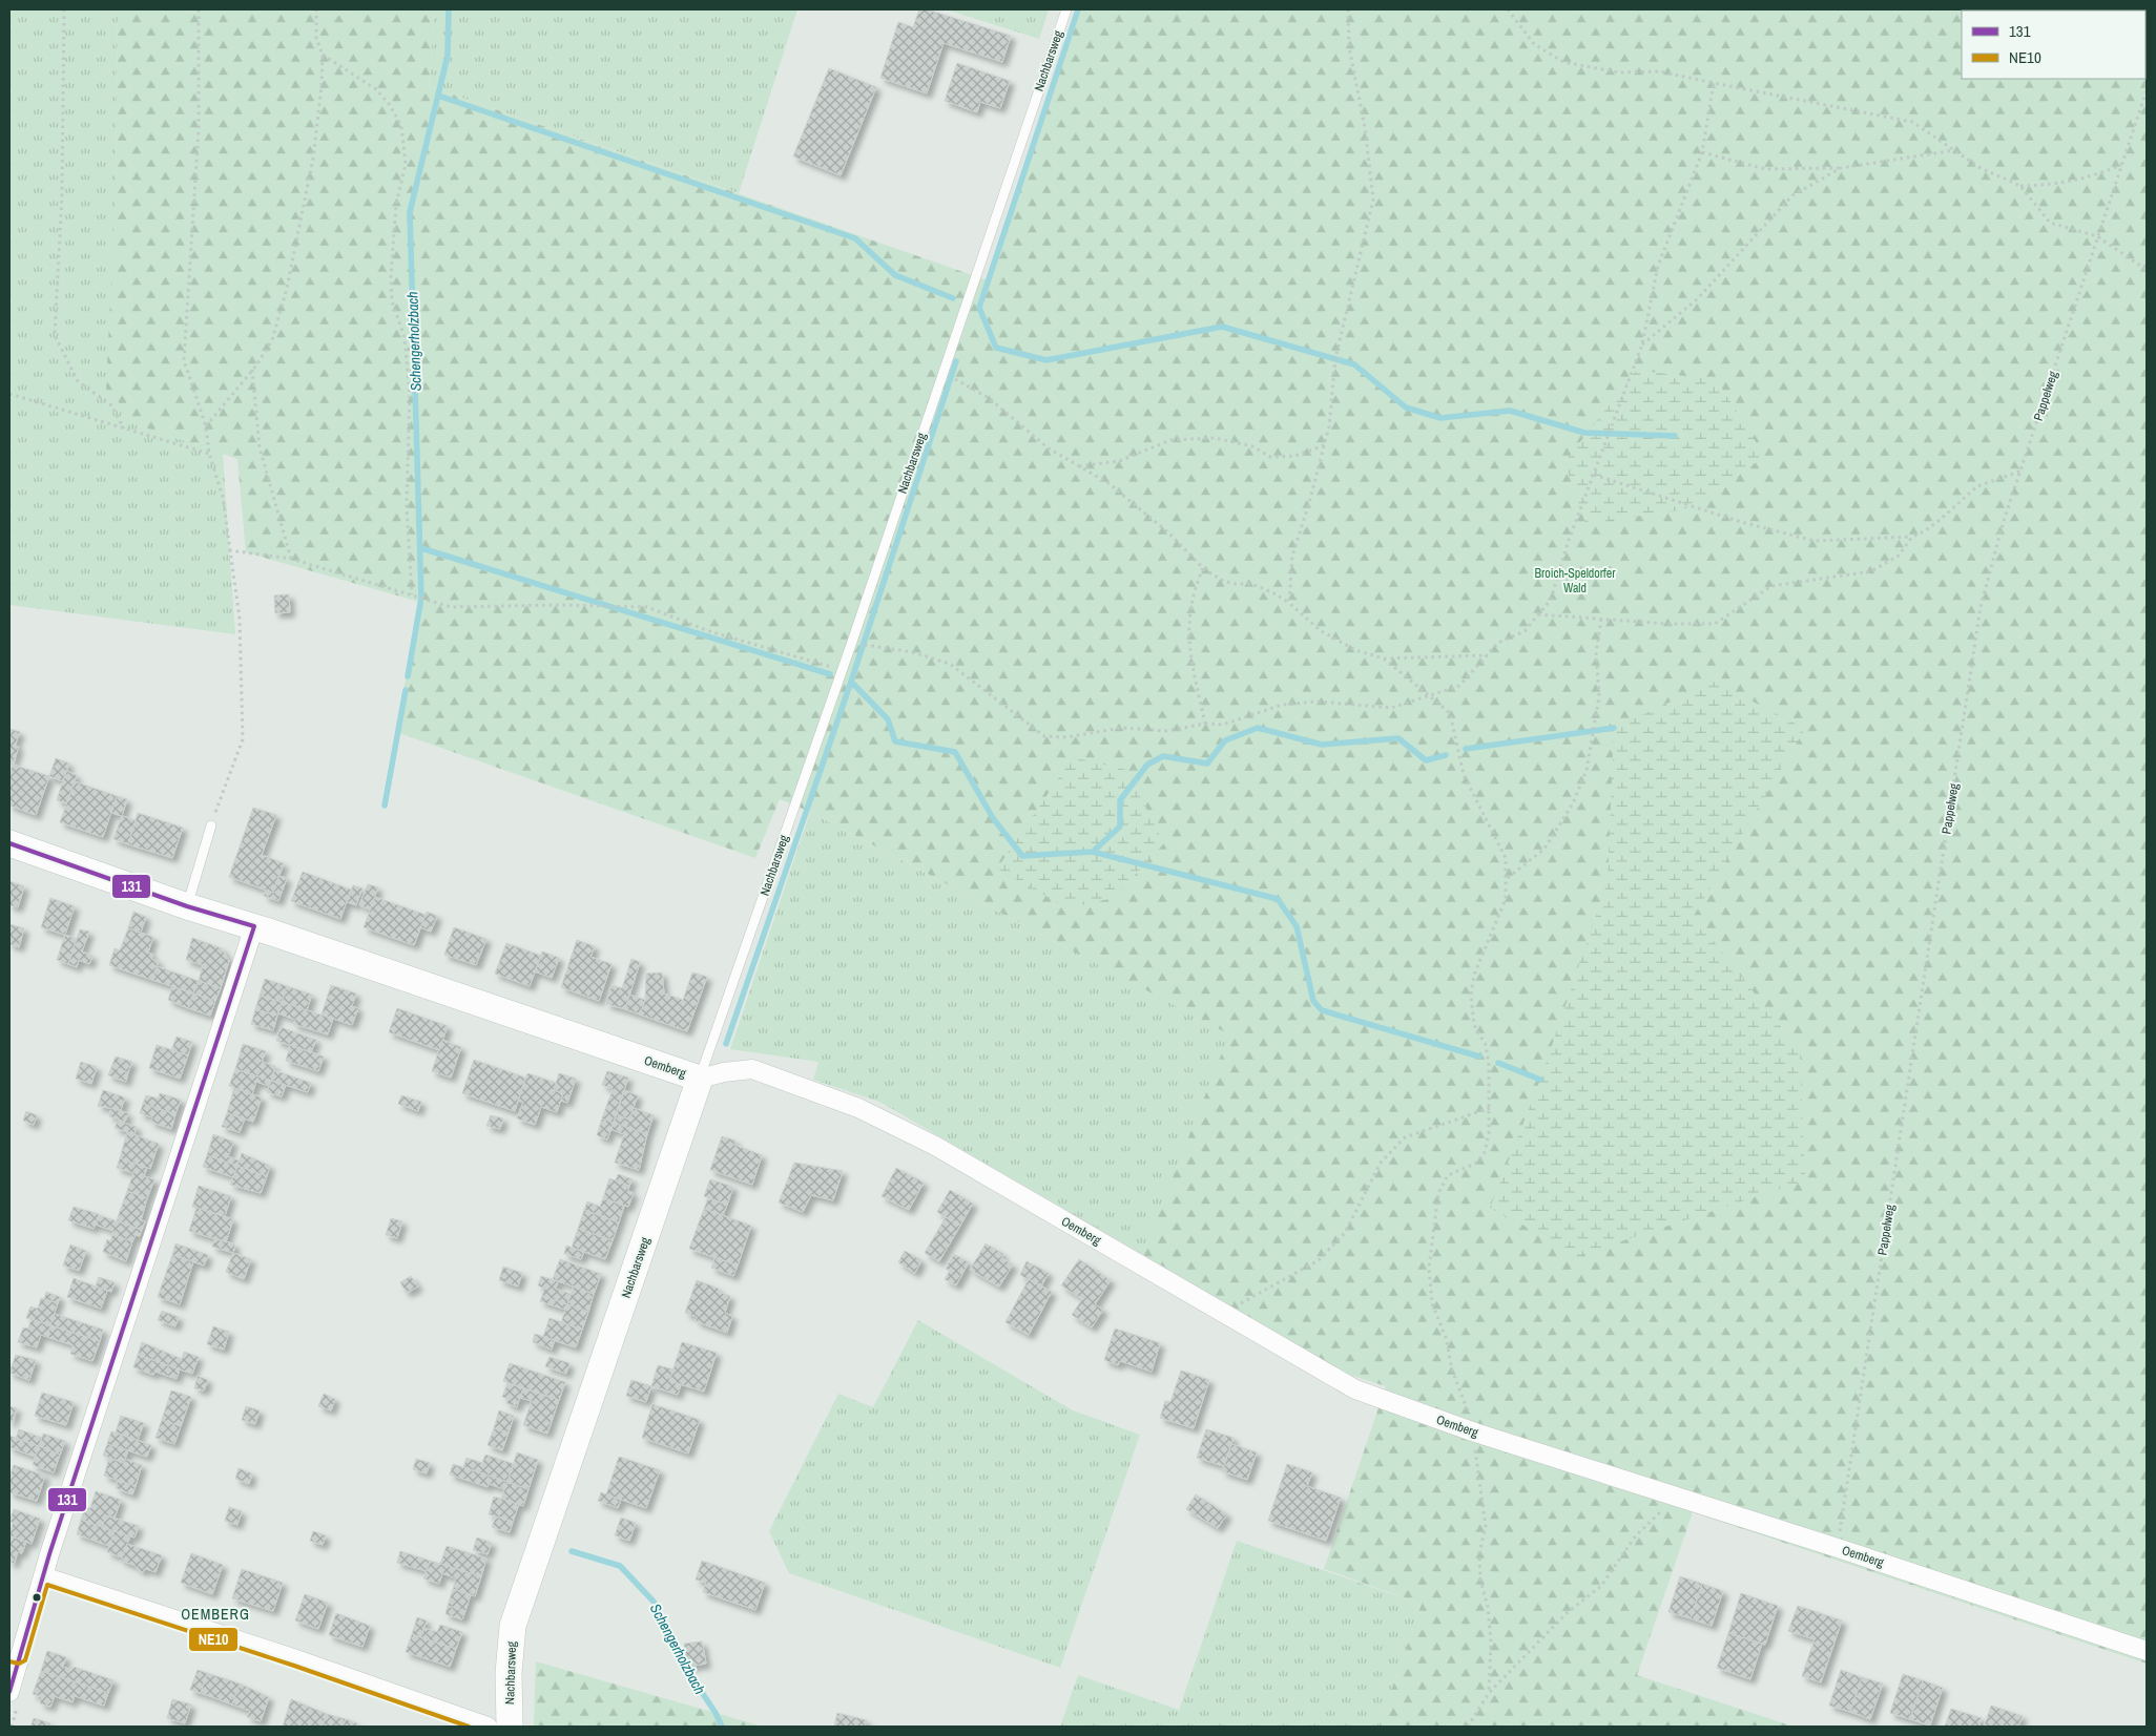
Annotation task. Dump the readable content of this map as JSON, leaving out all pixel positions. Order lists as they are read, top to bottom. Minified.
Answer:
{"streets":{"street":["Nachbarsweg","Oemberg"],"path":["Pappelweg"]},"crossings":[["Nachbarsweg","Oemberg"],["Pappelweg","Oemberg"]],"districts":["OEMBERG"],"water":["Schengerholzbach"],"parks":["Broich-Speldorfer Wald"],"lines":["transit line 131","transit line NE10"],"legend":["131","NE10"]}
